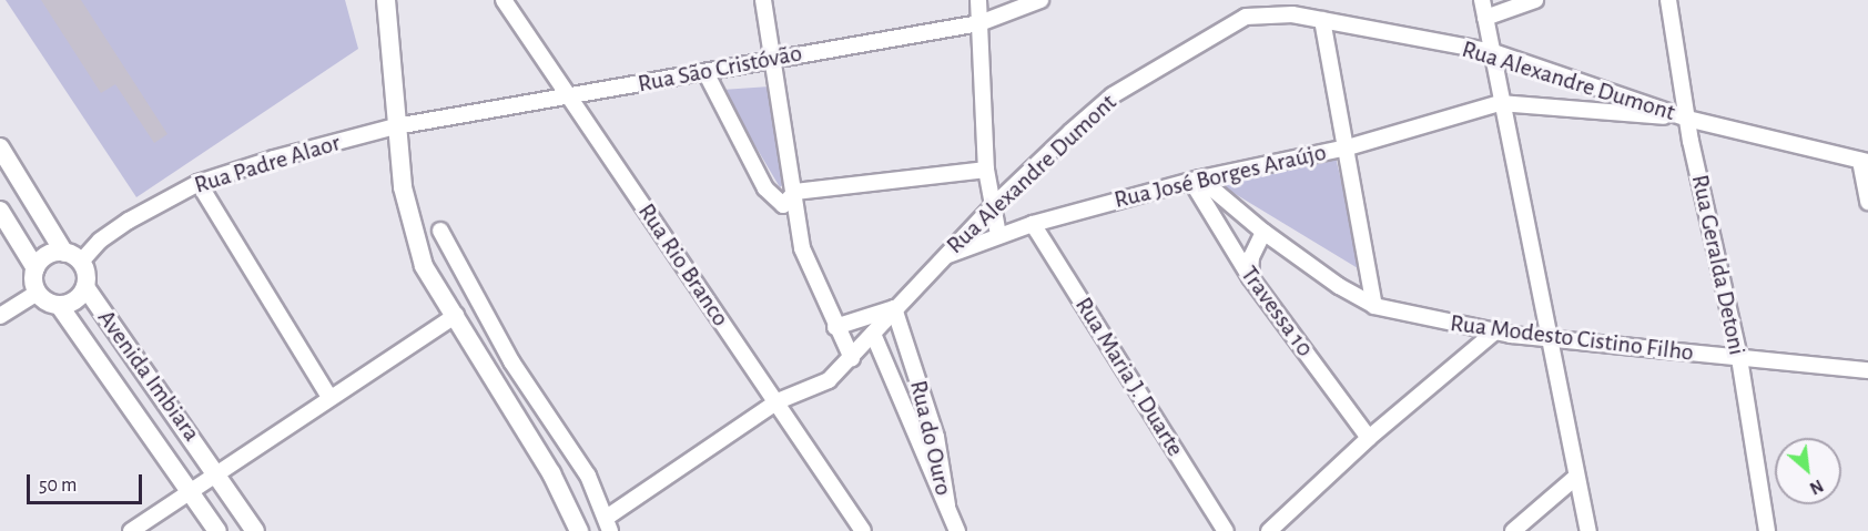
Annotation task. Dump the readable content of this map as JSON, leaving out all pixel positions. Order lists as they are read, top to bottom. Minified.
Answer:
{"streets":{"main road":["Avenida Imbiara"],"street":["Rua São Cristóvão","Rua Alexandre Dumont","Rua Padre Alaor","Rua José Borges Araújo","Rua Rio Branco","Rua Geralda Detoni","Travessa 10","Rua Modesto Cistino Filho","Rua Maria J. Duarte","Rua do Ouro"]},"crossings":[["Rua São Cristóvão","Rua Padre Alaor"],["Rua São Cristóvão","Rua Rio Branco"],["Rua Alexandre Dumont","Rua José Borges Araújo"],["Rua Alexandre Dumont","Rua Rio Branco"],["Rua Alexandre Dumont","Rua Geralda Detoni"],["Rua Alexandre Dumont","Rua do Ouro"],["Rua Padre Alaor","Avenida Imbiara"],["Rua José Borges Araújo","Travessa 10"],["Rua José Borges Araújo","Rua Modesto Cistino Filho"],["Rua José Borges Araújo","Rua Maria J. Duarte"],["Rua Geralda Detoni","Rua Modesto Cistino Filho"],["Travessa 10","Rua Modesto Cistino Filho"]],"scale_bar":"50 m","north":"bottom right"}
